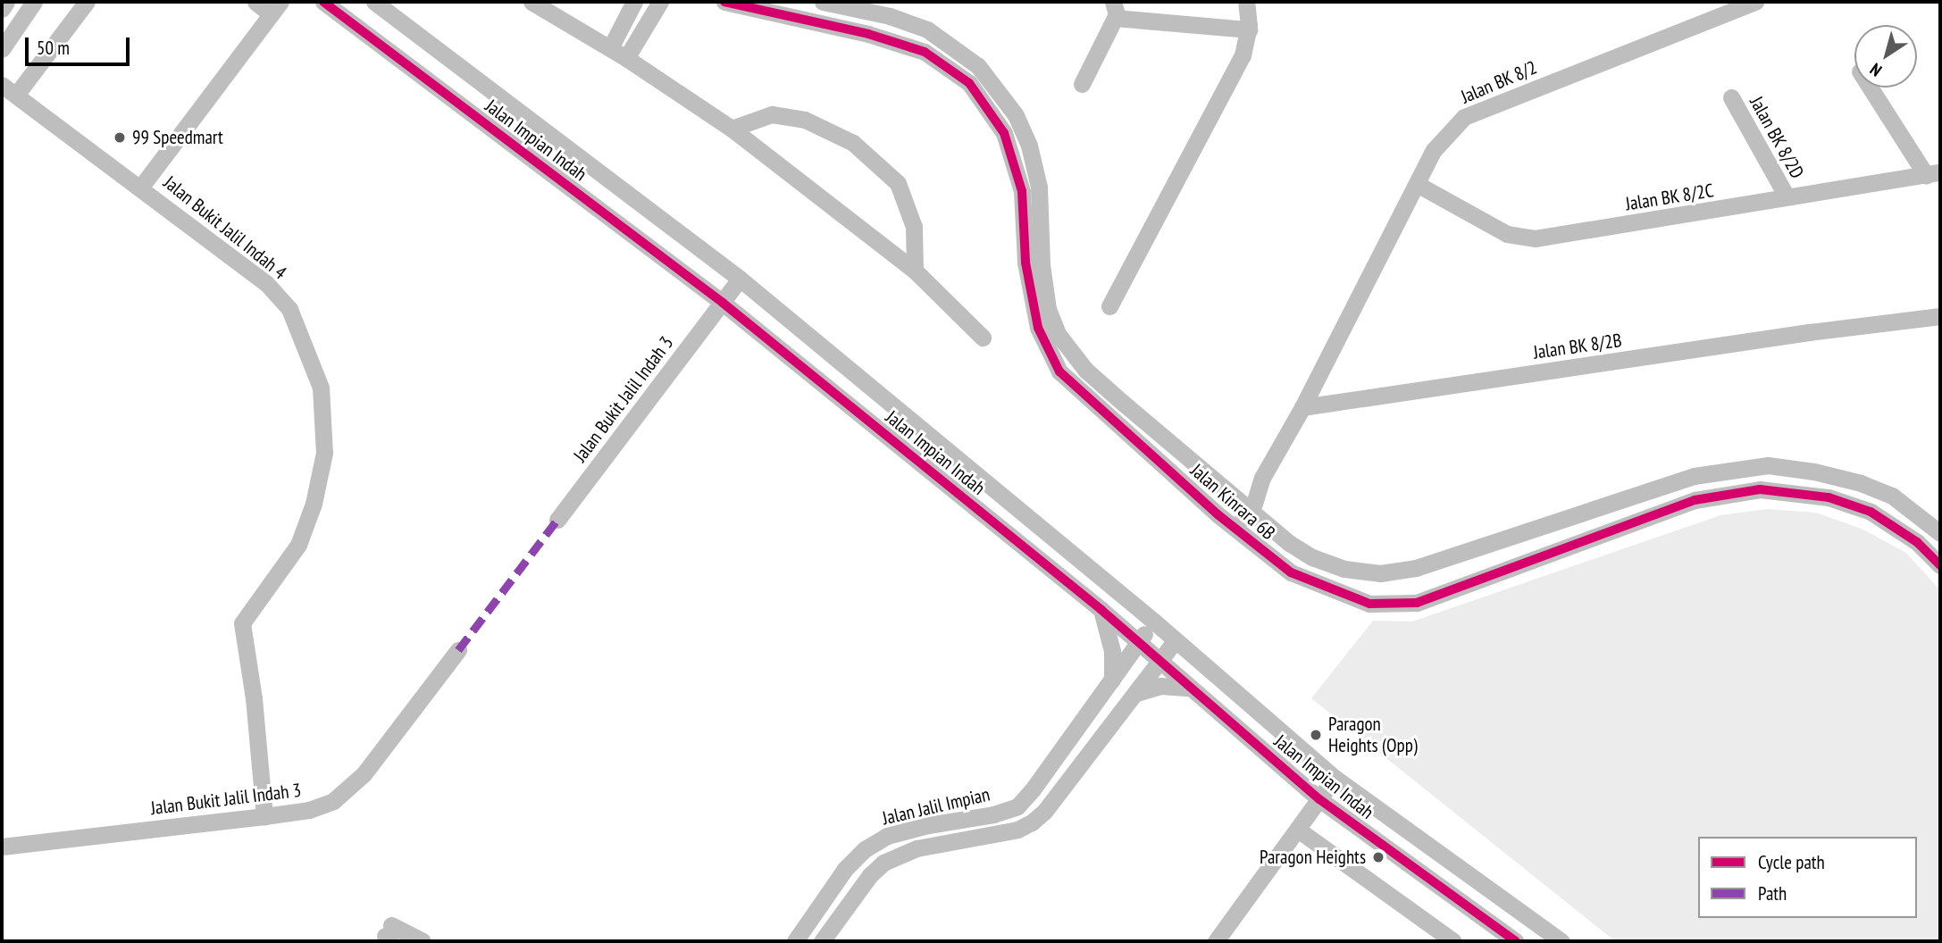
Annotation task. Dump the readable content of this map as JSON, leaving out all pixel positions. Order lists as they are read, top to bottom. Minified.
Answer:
{"streets":{"street":["Jalan BK 8/2","Jalan BK 8/2D","Jalan Impian Indah","Jalan BK 8/2C","Jalan Bukit Jalil Indah 4","Jalan BK 8/2B","Jalan Bukit Jalil Indah 3","Jalan Kinrara 6B","Jalan Jalil Impian"]},"crossings":[["Jalan BK 8/2","Jalan BK 8/2C"],["Jalan BK 8/2","Jalan BK 8/2B"],["Jalan BK 8/2D","Jalan BK 8/2C"],["Jalan Impian Indah","Jalan Bukit Jalil Indah 3"],["Jalan Impian Indah","Jalan Jalil Impian"],["Jalan Bukit Jalil Indah 4","Jalan Bukit Jalil Indah 3"]],"places":["99 Speedmart","Paragon Heights (Opp)","Paragon Heights"],"legend":["Cycle path","Path"],"scale_bar":"50 m","north":"bottom left"}
